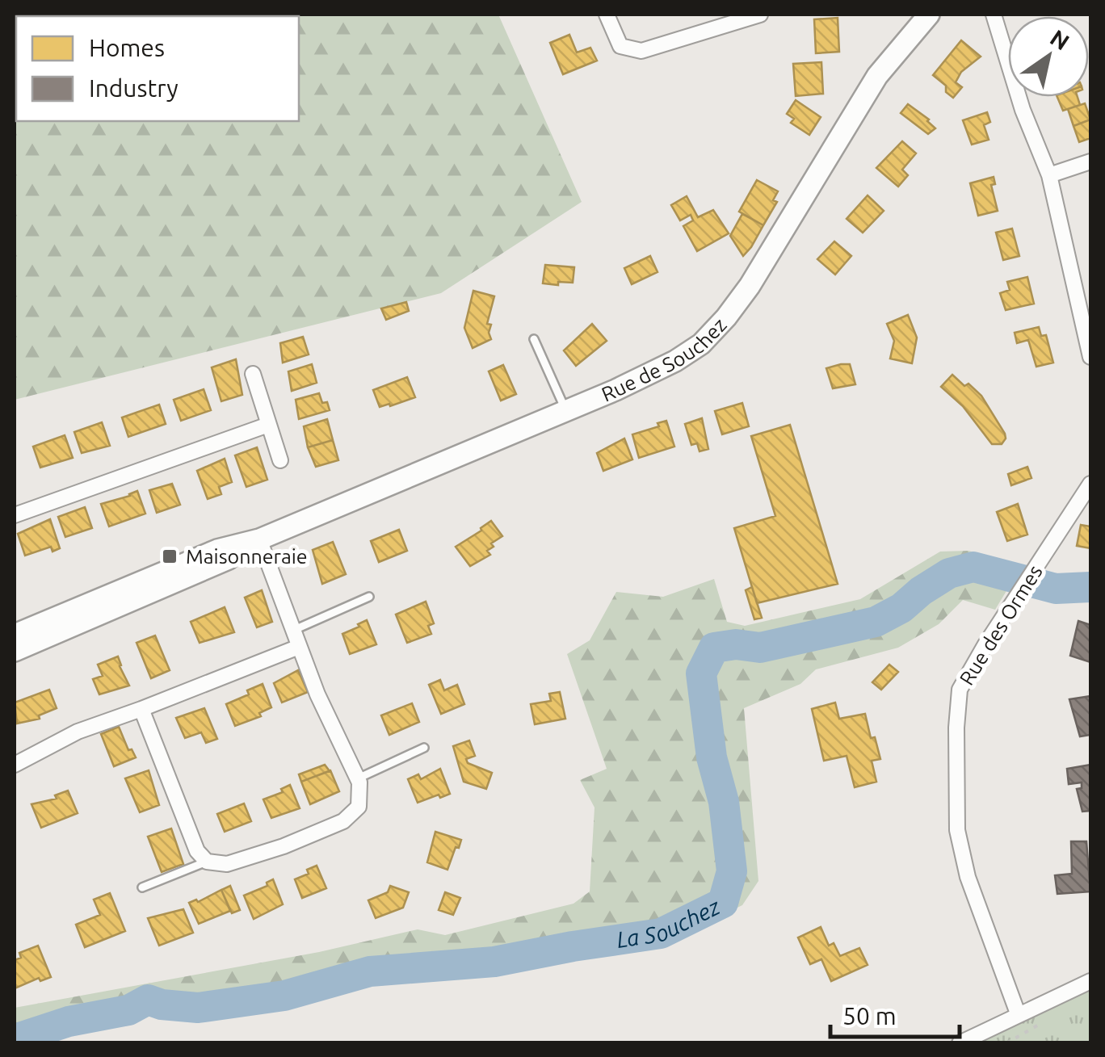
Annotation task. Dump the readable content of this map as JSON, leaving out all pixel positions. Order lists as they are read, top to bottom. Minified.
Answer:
{"streets":{"main road":["Rue de Souchez"],"street":["Rue des Ormes"]},"water":["La Souchez"],"places":{"transit":["Maisonneraie"]},"legend":["Homes","Industry"],"scale_bar":"50 m","north":"top right"}
